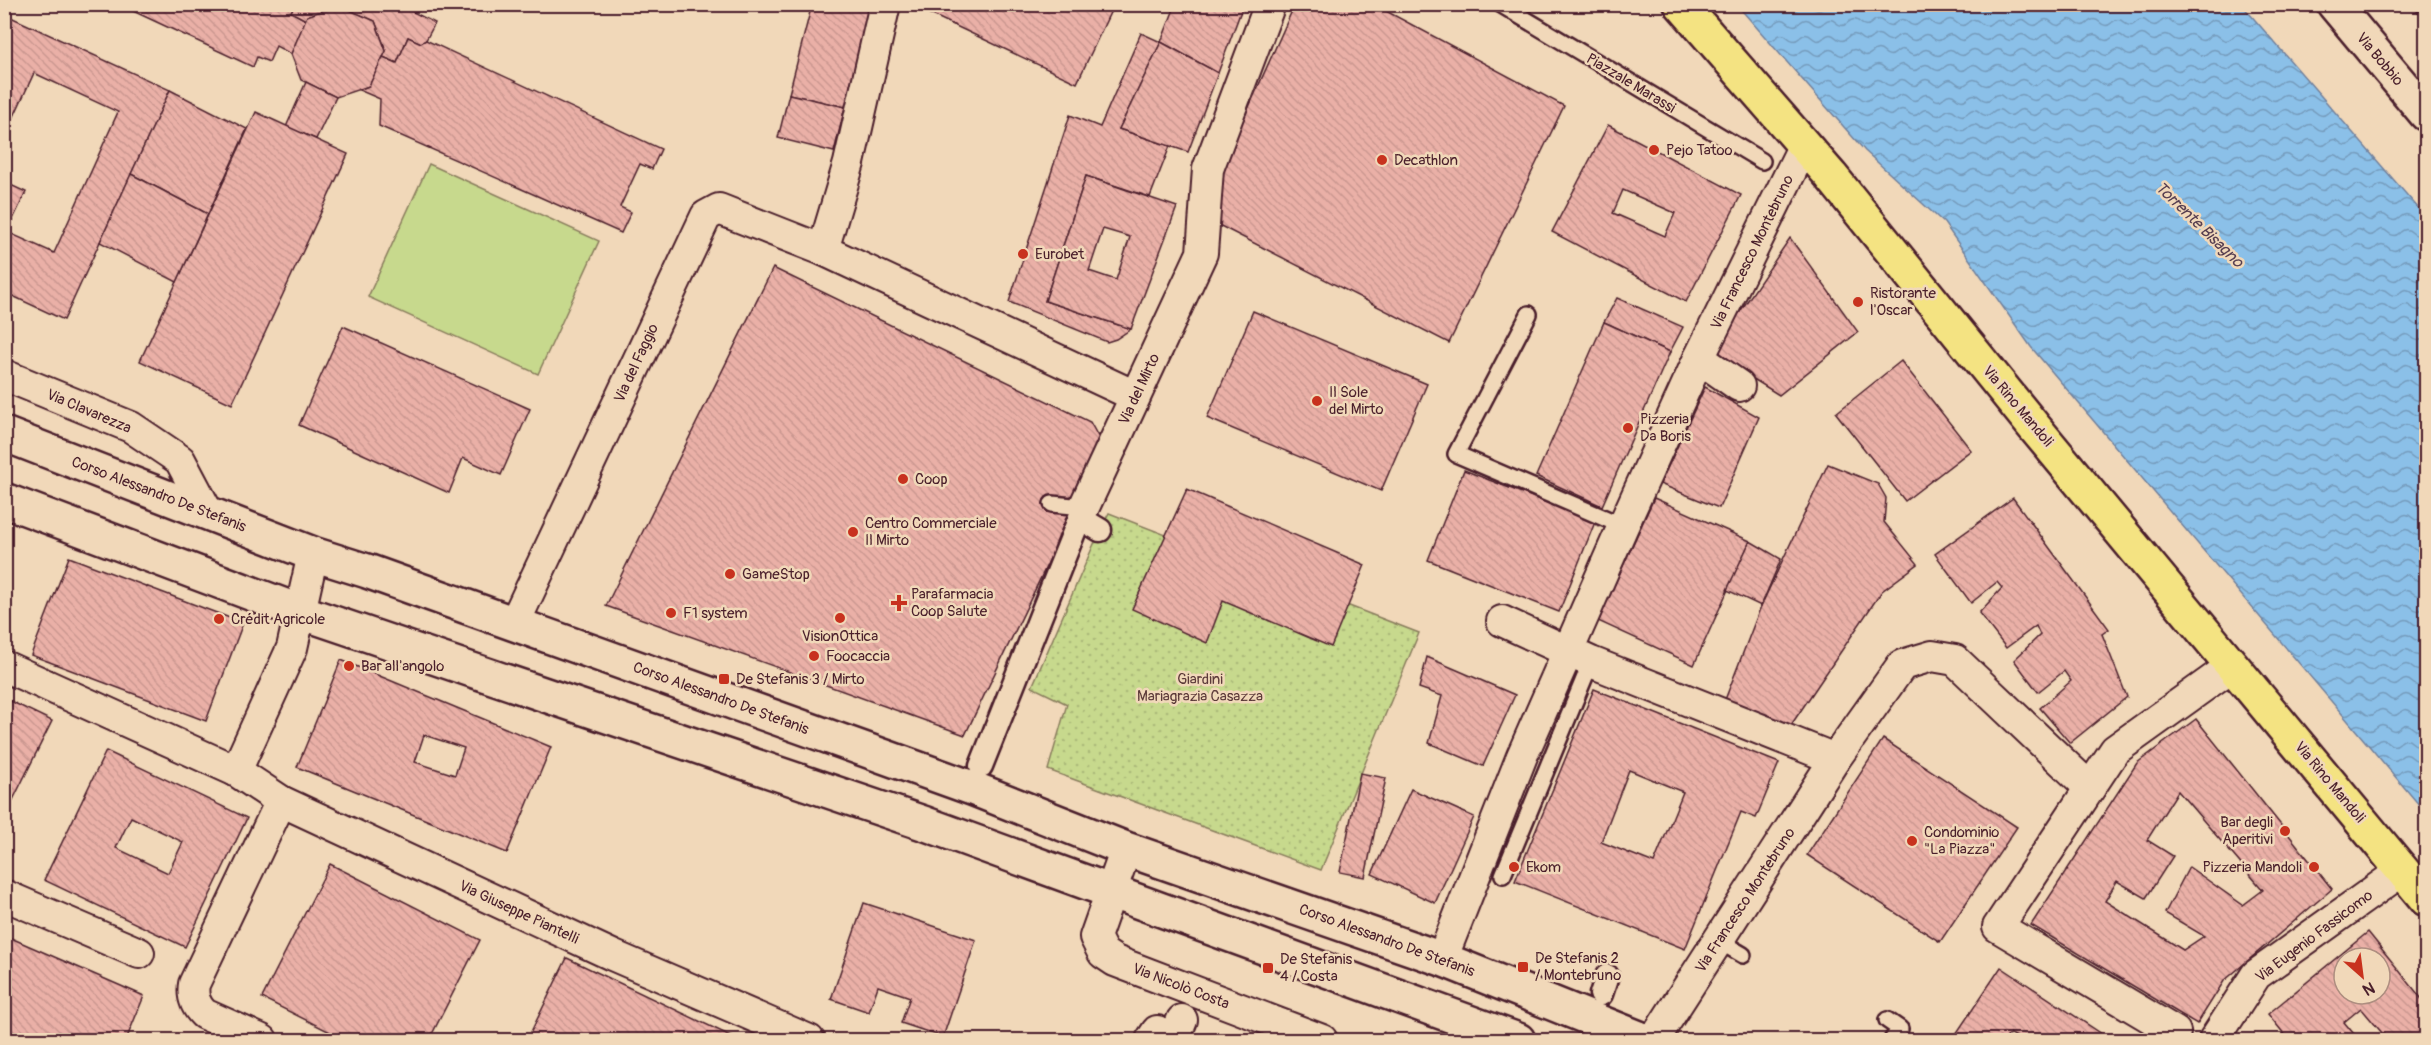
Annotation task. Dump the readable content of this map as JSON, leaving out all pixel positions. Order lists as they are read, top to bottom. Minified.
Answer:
{"streets":{"main road":["Via Bobbio","Via Rino Mandoli","Corso Alessandro De Stefanis"],"street":["Via Francesco Montebruno","Via del Faggio","Via del Mirto","Via Clavarezza","Via Giuseppe Piantelli","Via Eugenio Fassicomo","Via Nicolò Costa"],"lane":["Piazzale Marassi"]},"crossings":[["Via Francesco Montebruno","Via Rino Mandoli"],["Via Francesco Montebruno","Corso Alessandro De Stefanis"],["Via del Faggio","Via del Mirto"],["Via del Faggio","Corso Alessandro De Stefanis"],["Via Rino Mandoli","Via Eugenio Fassicomo"],["Via Clavarezza","Corso Alessandro De Stefanis"]],"water":["Torrente Bisagno"],"parks":["Giardini Mariagrazia Casazza"],"places":{"other":["Pejo Tatoo","Decathlon","Eurobet","Ristorante l'Oscar","Il Sole del Mirto","Pizzeria Da Boris","Coop","Centro Commerciale Il Mirto","GameStop","F1 system","VisionOttica","Crédit Agricole","Foocaccia","Bar all'angolo","Bar degli Aperitivi","Condominio \"La Piazza\"","Ekom","Pizzeria Mandoli"],"health":["Parafarmacia Coop Salute"],"transit":["De Stefanis 3 / Mirto","De Stefanis 2 / Montebruno","De Stefanis 4 / Costa"]},"north":"bottom right"}
